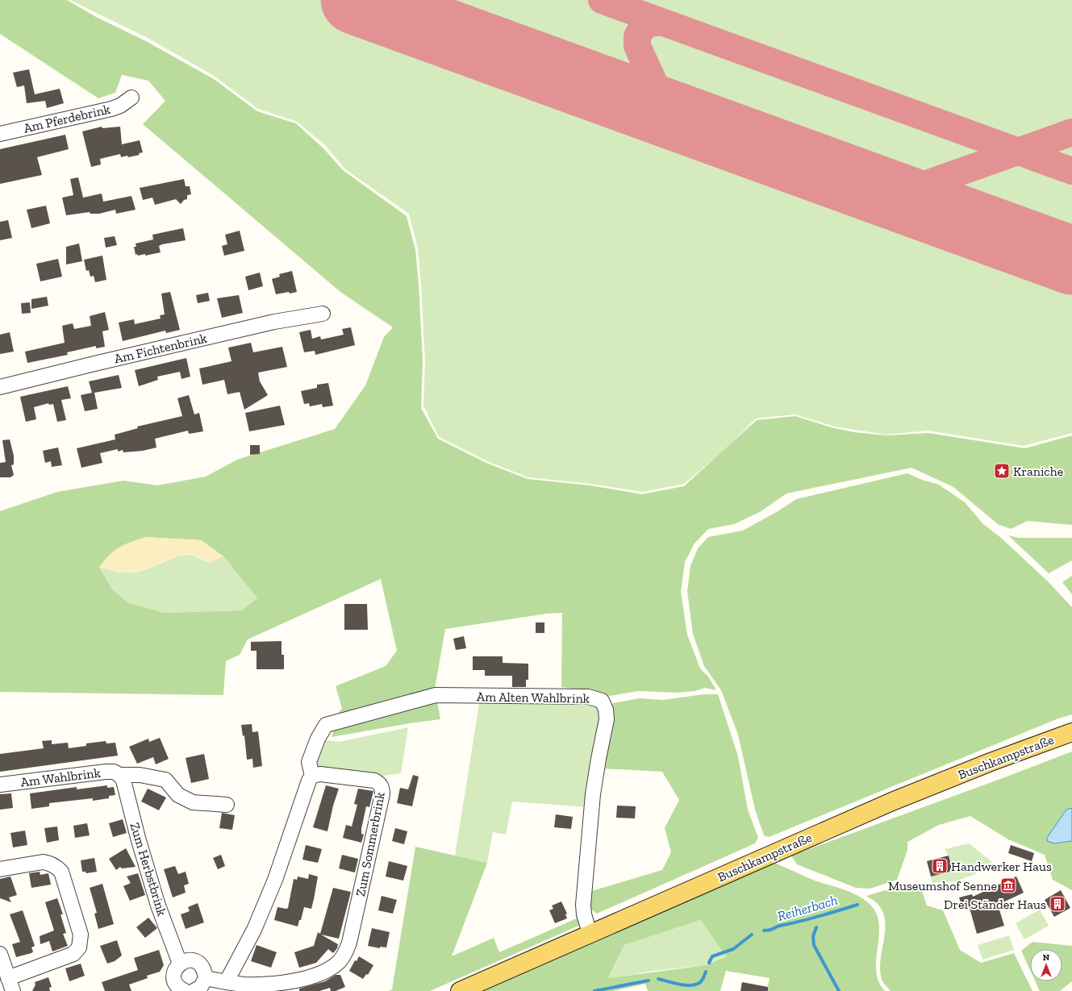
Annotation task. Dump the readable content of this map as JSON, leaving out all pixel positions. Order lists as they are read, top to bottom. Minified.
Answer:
{"streets":{"main road":["Buschkampstraße"],"street":["Am Pferdebrink","Am Fichtenbrink","Am Alten Wahlbrink","Am Wahlbrink","Zum Sommerbrink","Zum Herbstbrink"]},"crossings":[["Am Alten Wahlbrink","Buschkampstraße"],["Am Alten Wahlbrink","Zum Sommerbrink"],["Am Wahlbrink","Zum Herbstbrink"]],"water":["Reiherbach"],"places":{"place":["Kraniche"],"building":["Handwerker Haus","Drei Ständer Haus"],"museum":["Museumshof Senne"]},"north":"top"}
